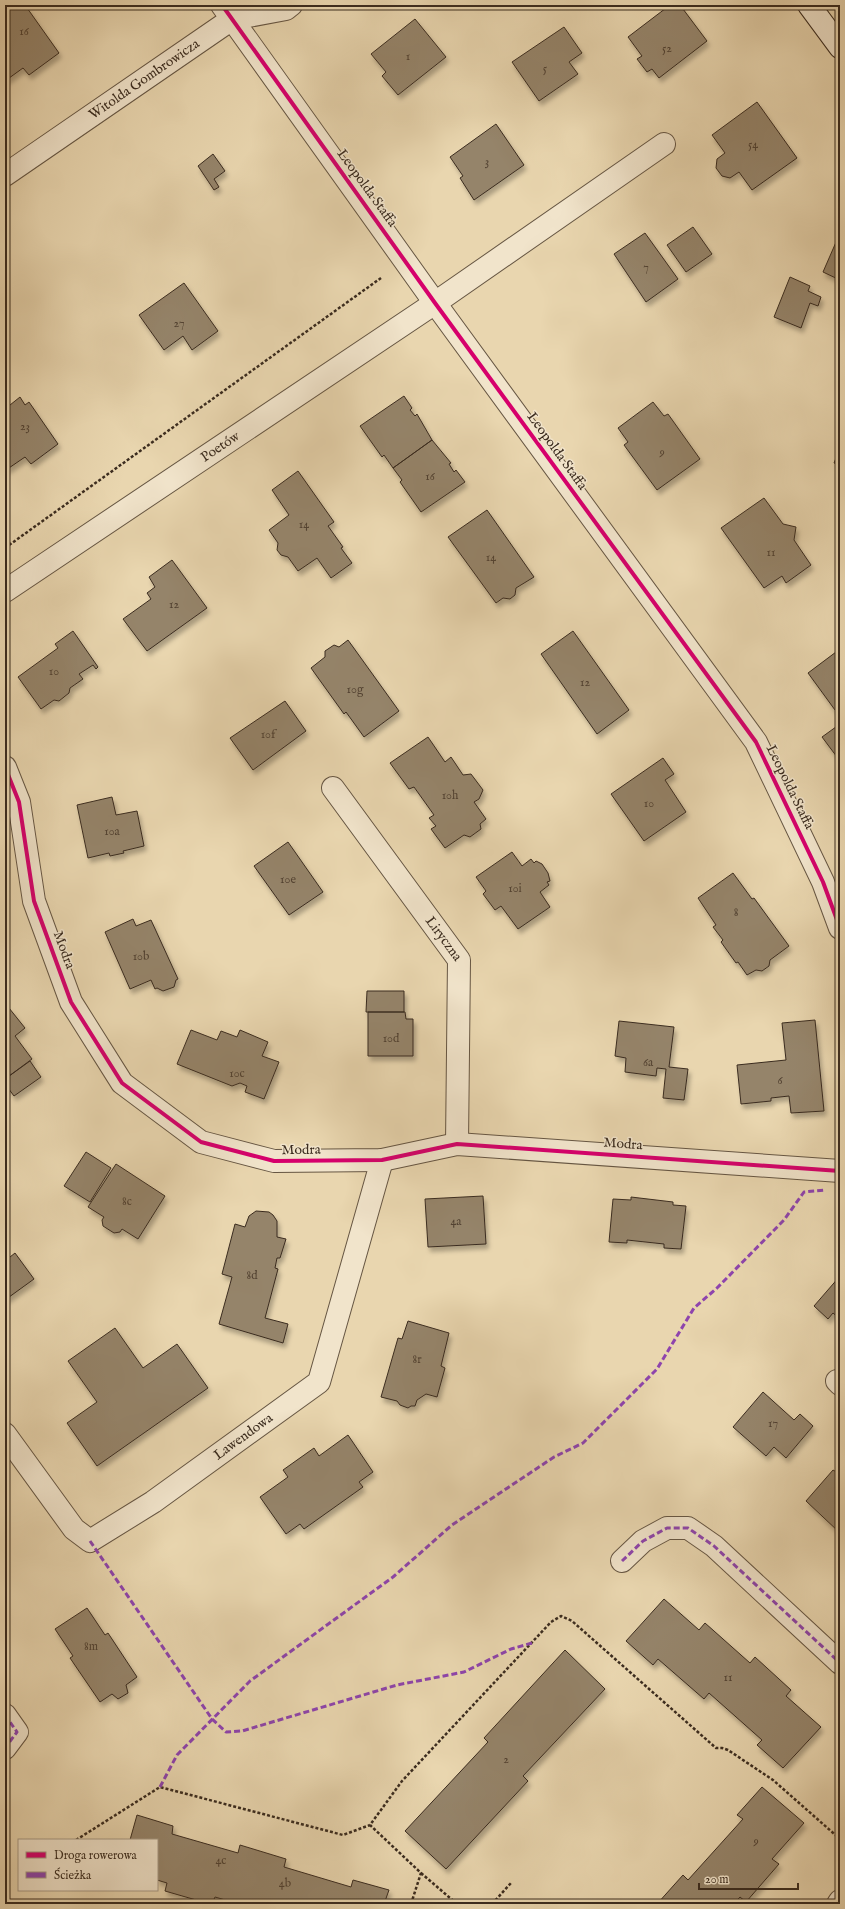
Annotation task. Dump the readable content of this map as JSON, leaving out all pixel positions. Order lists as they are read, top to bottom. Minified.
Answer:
{"streets":{"street":["Witolda Gombrowicza","Leopolda Staffa","Poetów","Liryczna","Modra","Lawendowa"]},"crossings":[["Witolda Gombrowicza","Leopolda Staffa"],["Leopolda Staffa","Poetów"],["Liryczna","Modra"],["Modra","Lawendowa"]],"house_numbers":["16","52","1","5","54","3","7","27","23","9","16","14","11","14","12","10","12","10g","10f","10h","10","10a","10e","10i","8","10b","10d","6a","10c","6","8c","4a","8d","8r","17","8m","11","2","9","4c","4b"],"legend":["Droga rowerowa","Ścieżka"],"scale_bar":"20 m"}
